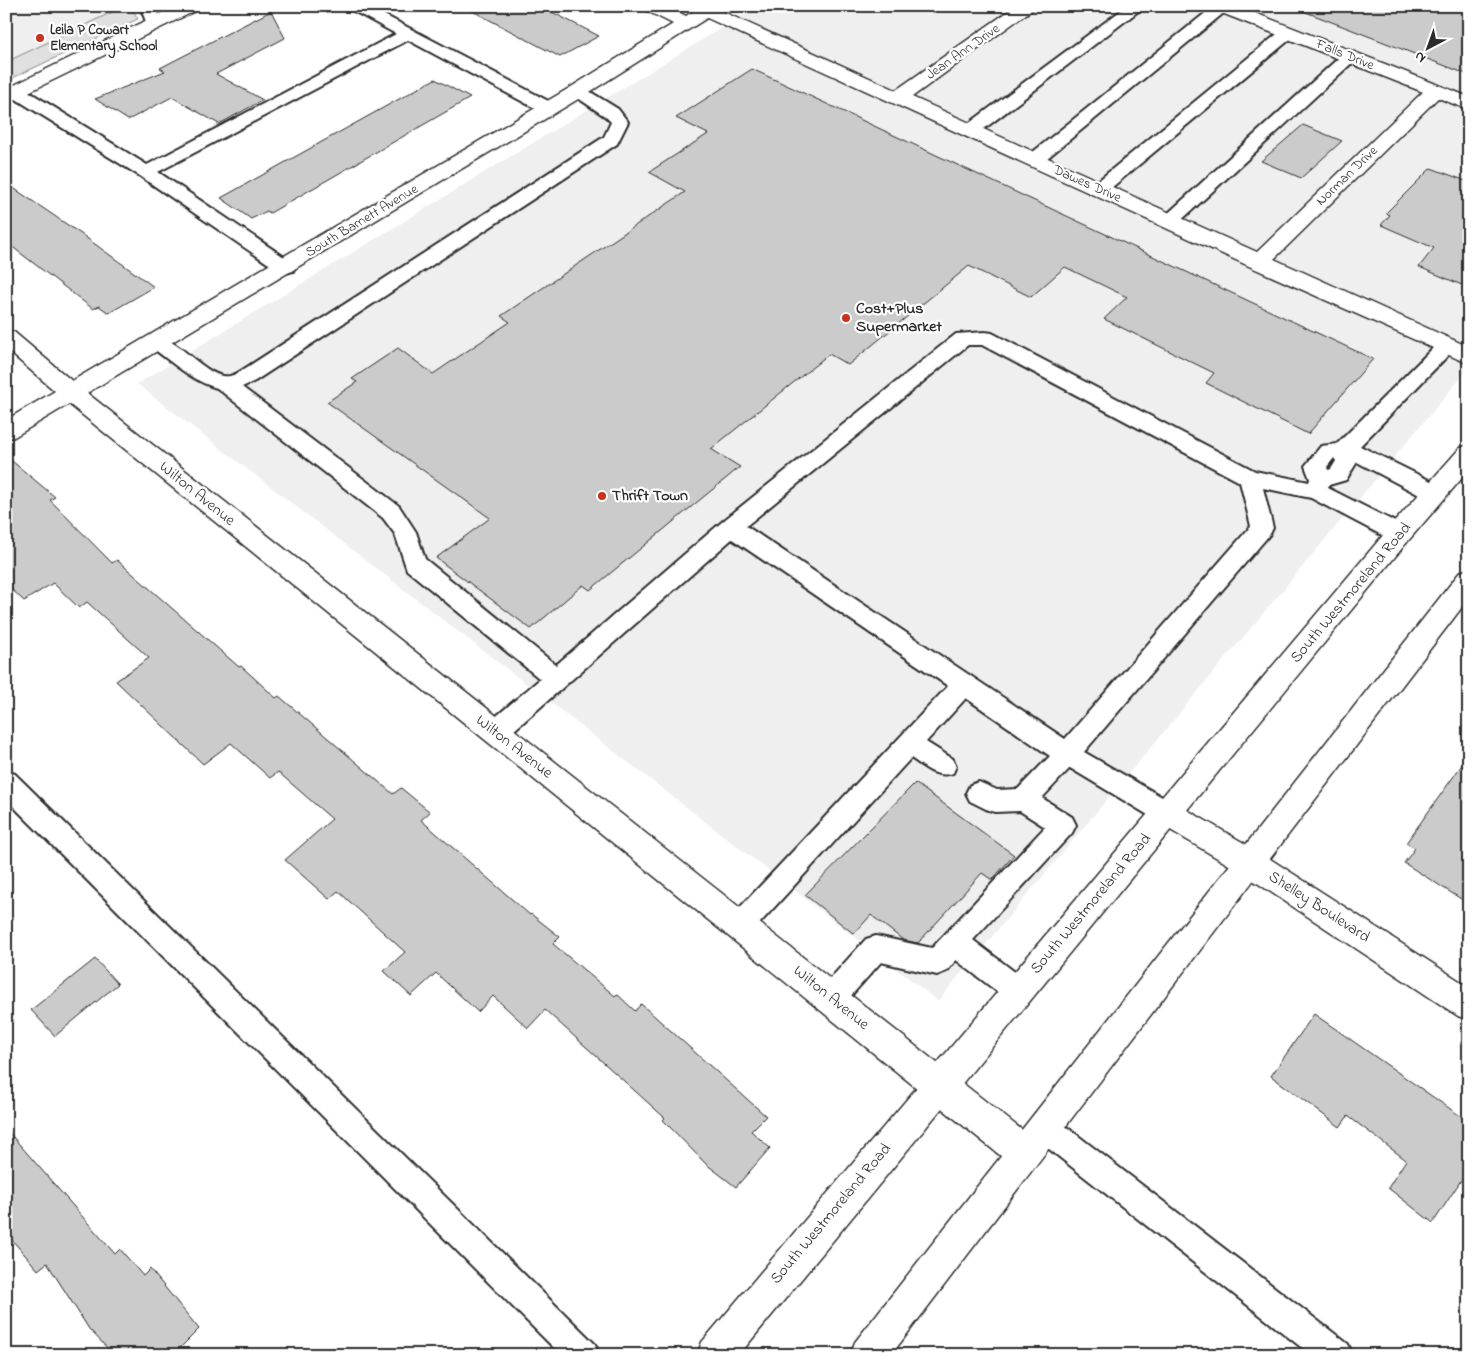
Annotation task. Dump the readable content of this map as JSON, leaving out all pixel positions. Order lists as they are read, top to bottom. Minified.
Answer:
{"streets":{"street":["Jean Ann Drive","Falls Drive","Norman Drive","Dawes Drive","South Barnett Avenue","Wilton Avenue","South Westmoreland Road","Shelley Boulevard"]},"crossings":[["Jean Ann Drive","Dawes Drive"],["Falls Drive","Norman Drive"],["Norman Drive","Dawes Drive"],["Dawes Drive","South Barnett Avenue"],["South Barnett Avenue","Wilton Avenue"],["Wilton Avenue","South Westmoreland Road"],["South Westmoreland Road","Shelley Boulevard"]],"places":["Leila P Cowart Elementary School","Cost+Plus Supermarket","Thrift Town"],"north":"bottom left"}
